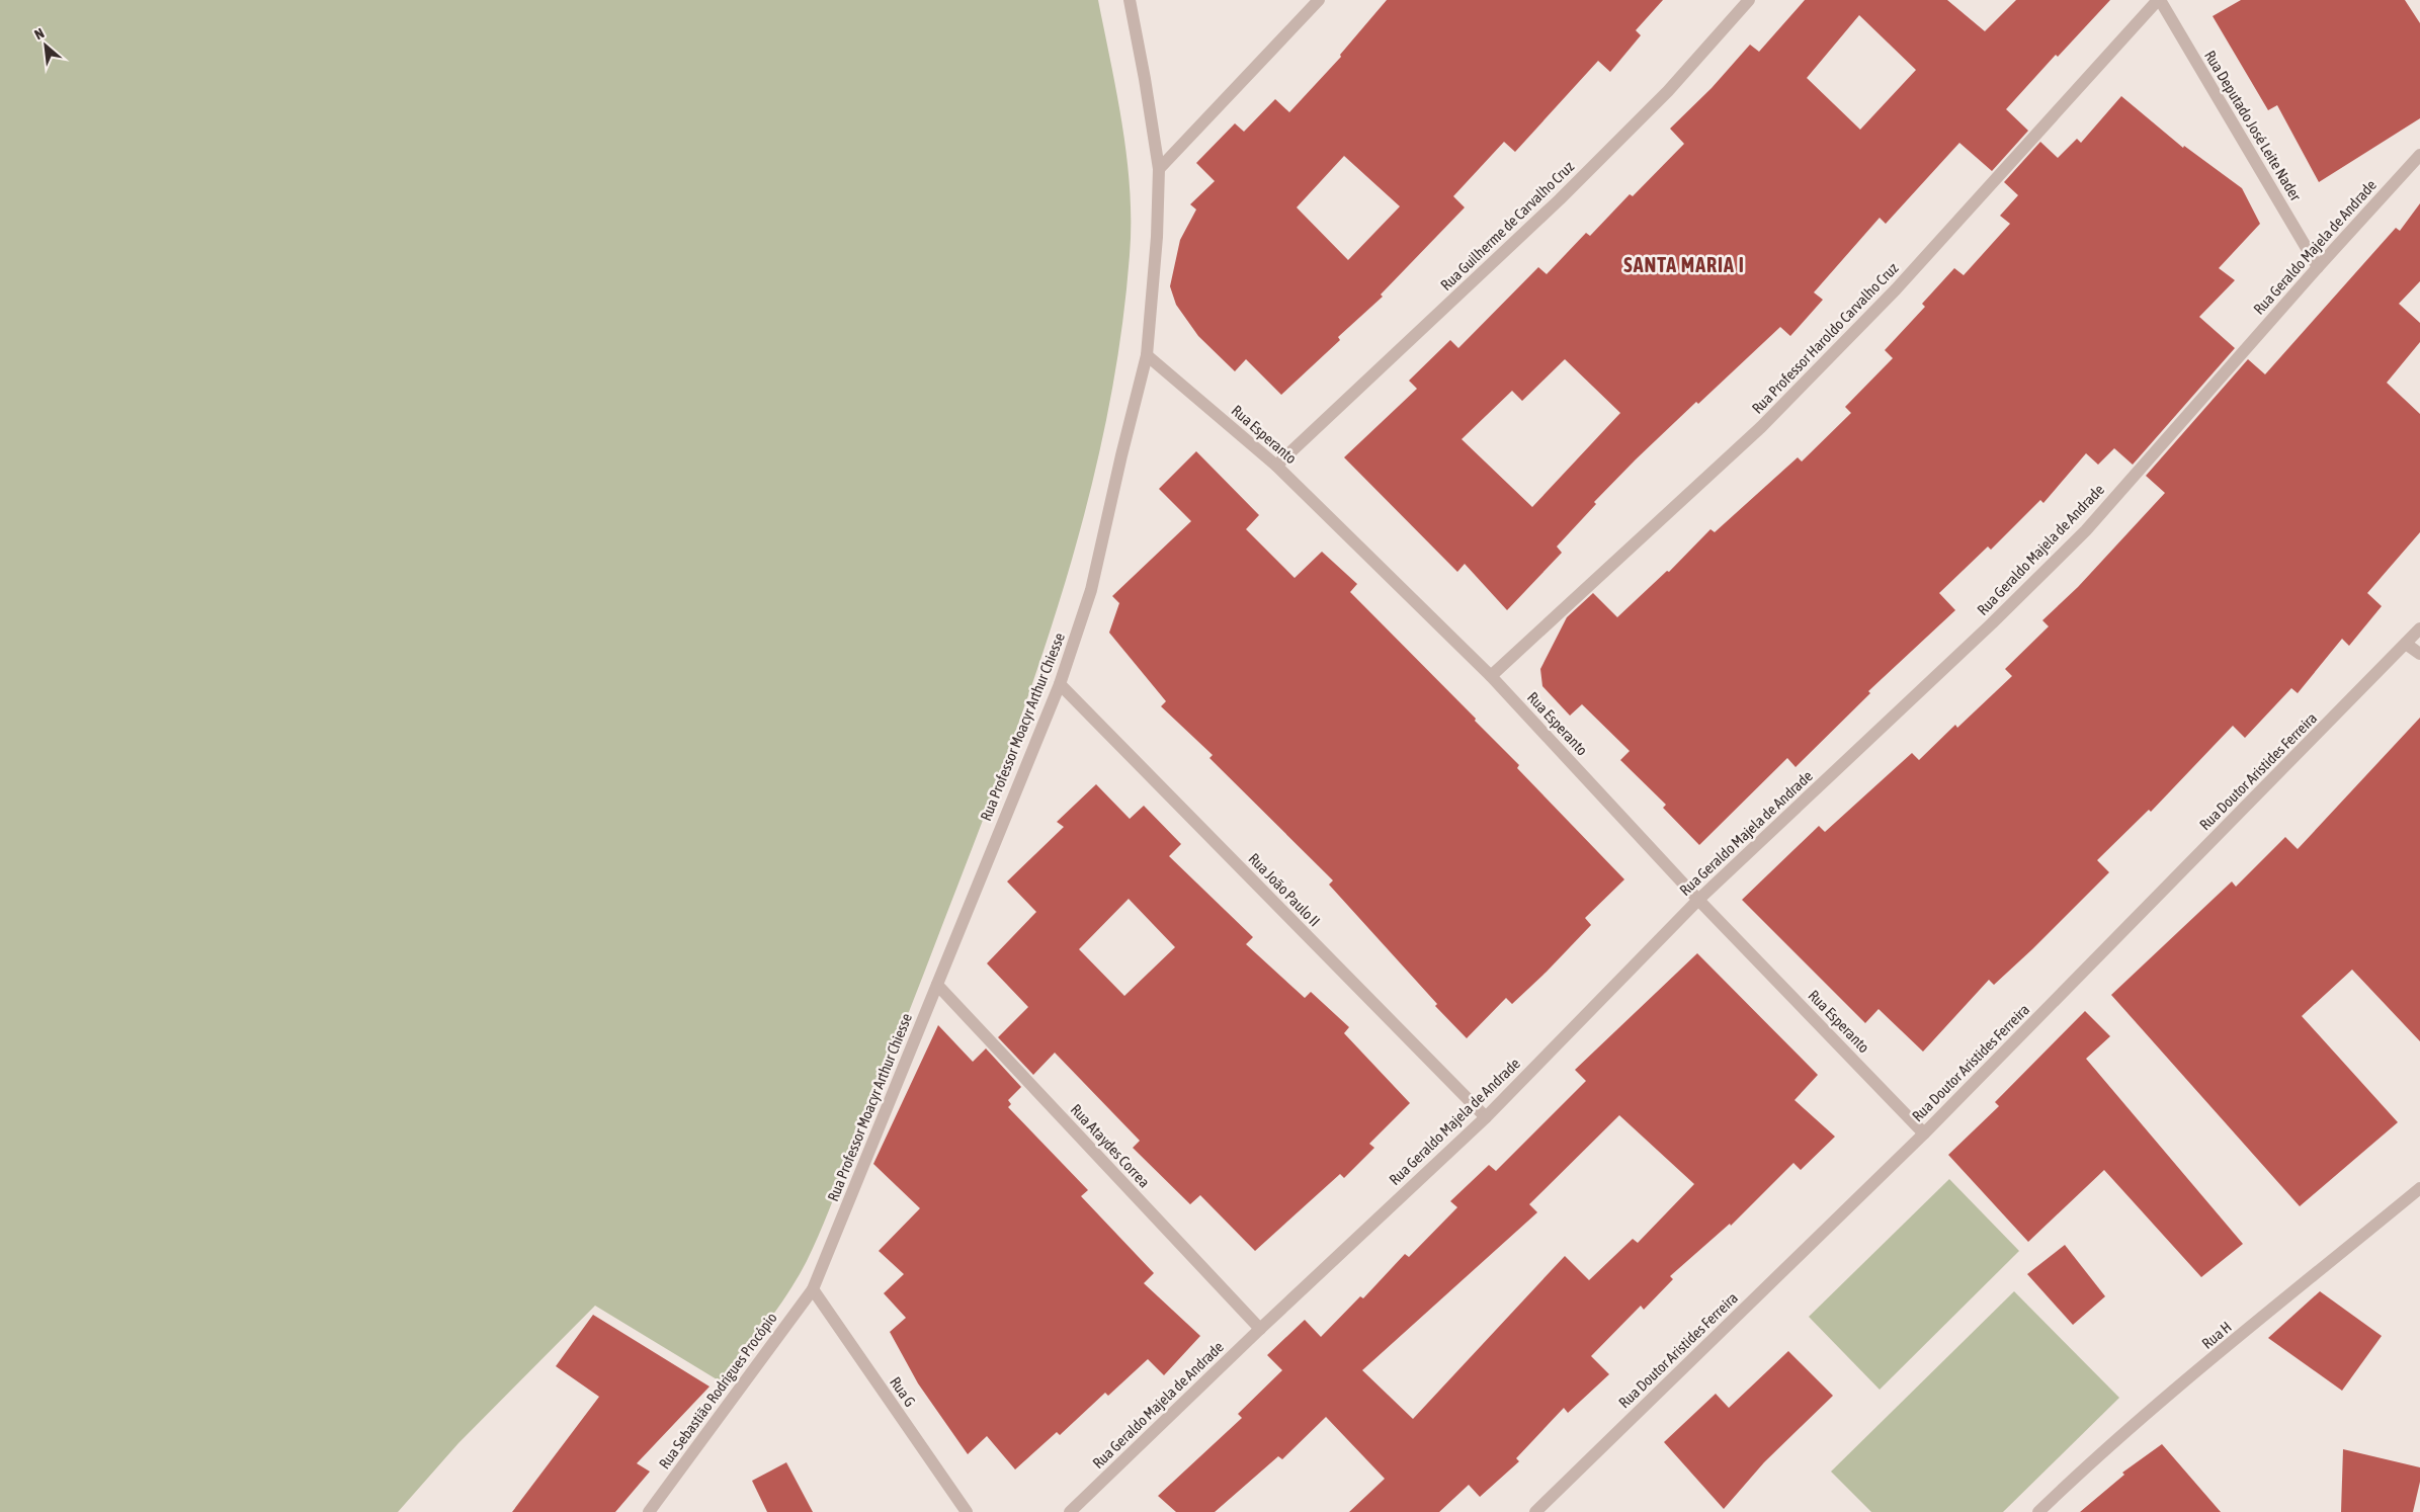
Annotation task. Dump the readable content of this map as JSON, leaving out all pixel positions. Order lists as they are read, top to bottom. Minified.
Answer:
{"streets":{"street":["Rua Deputado José Leite Nader","Rua Guilherme de Carvalho Cruz","Rua Geraldo Majela de Andrade","Rua Professor Haroldo Carvalho Cruz","Rua Esperanto","Rua Professor Moacyr Arthur Chiesse","Rua Doutor Aristides Ferreira","Rua João Paulo II","Rua Ataydes Correa","Rua H","Rua Sebastião Rodrigues Procópio","Rua G"]},"crossings":[["Rua Deputado José Leite Nader","Rua Geraldo Majela de Andrade"],["Rua Deputado José Leite Nader","Rua Professor Haroldo Carvalho Cruz"],["Rua Guilherme de Carvalho Cruz","Rua Esperanto"],["Rua Geraldo Majela de Andrade","Rua Esperanto"],["Rua Geraldo Majela de Andrade","Rua João Paulo II"],["Rua Geraldo Majela de Andrade","Rua Ataydes Correa"],["Rua Professor Haroldo Carvalho Cruz","Rua Esperanto"],["Rua Esperanto","Rua Professor Moacyr Arthur Chiesse"],["Rua Esperanto","Rua Doutor Aristides Ferreira"],["Rua Professor Moacyr Arthur Chiesse","Rua João Paulo II"],["Rua Professor Moacyr Arthur Chiesse","Rua Ataydes Correa"],["Rua Professor Moacyr Arthur Chiesse","Rua Sebastião Rodrigues Procópio"],["Rua Professor Moacyr Arthur Chiesse","Rua G"],["Rua Sebastião Rodrigues Procópio","Rua G"]],"districts":["SANTA MARIA I"],"north":"top left"}
